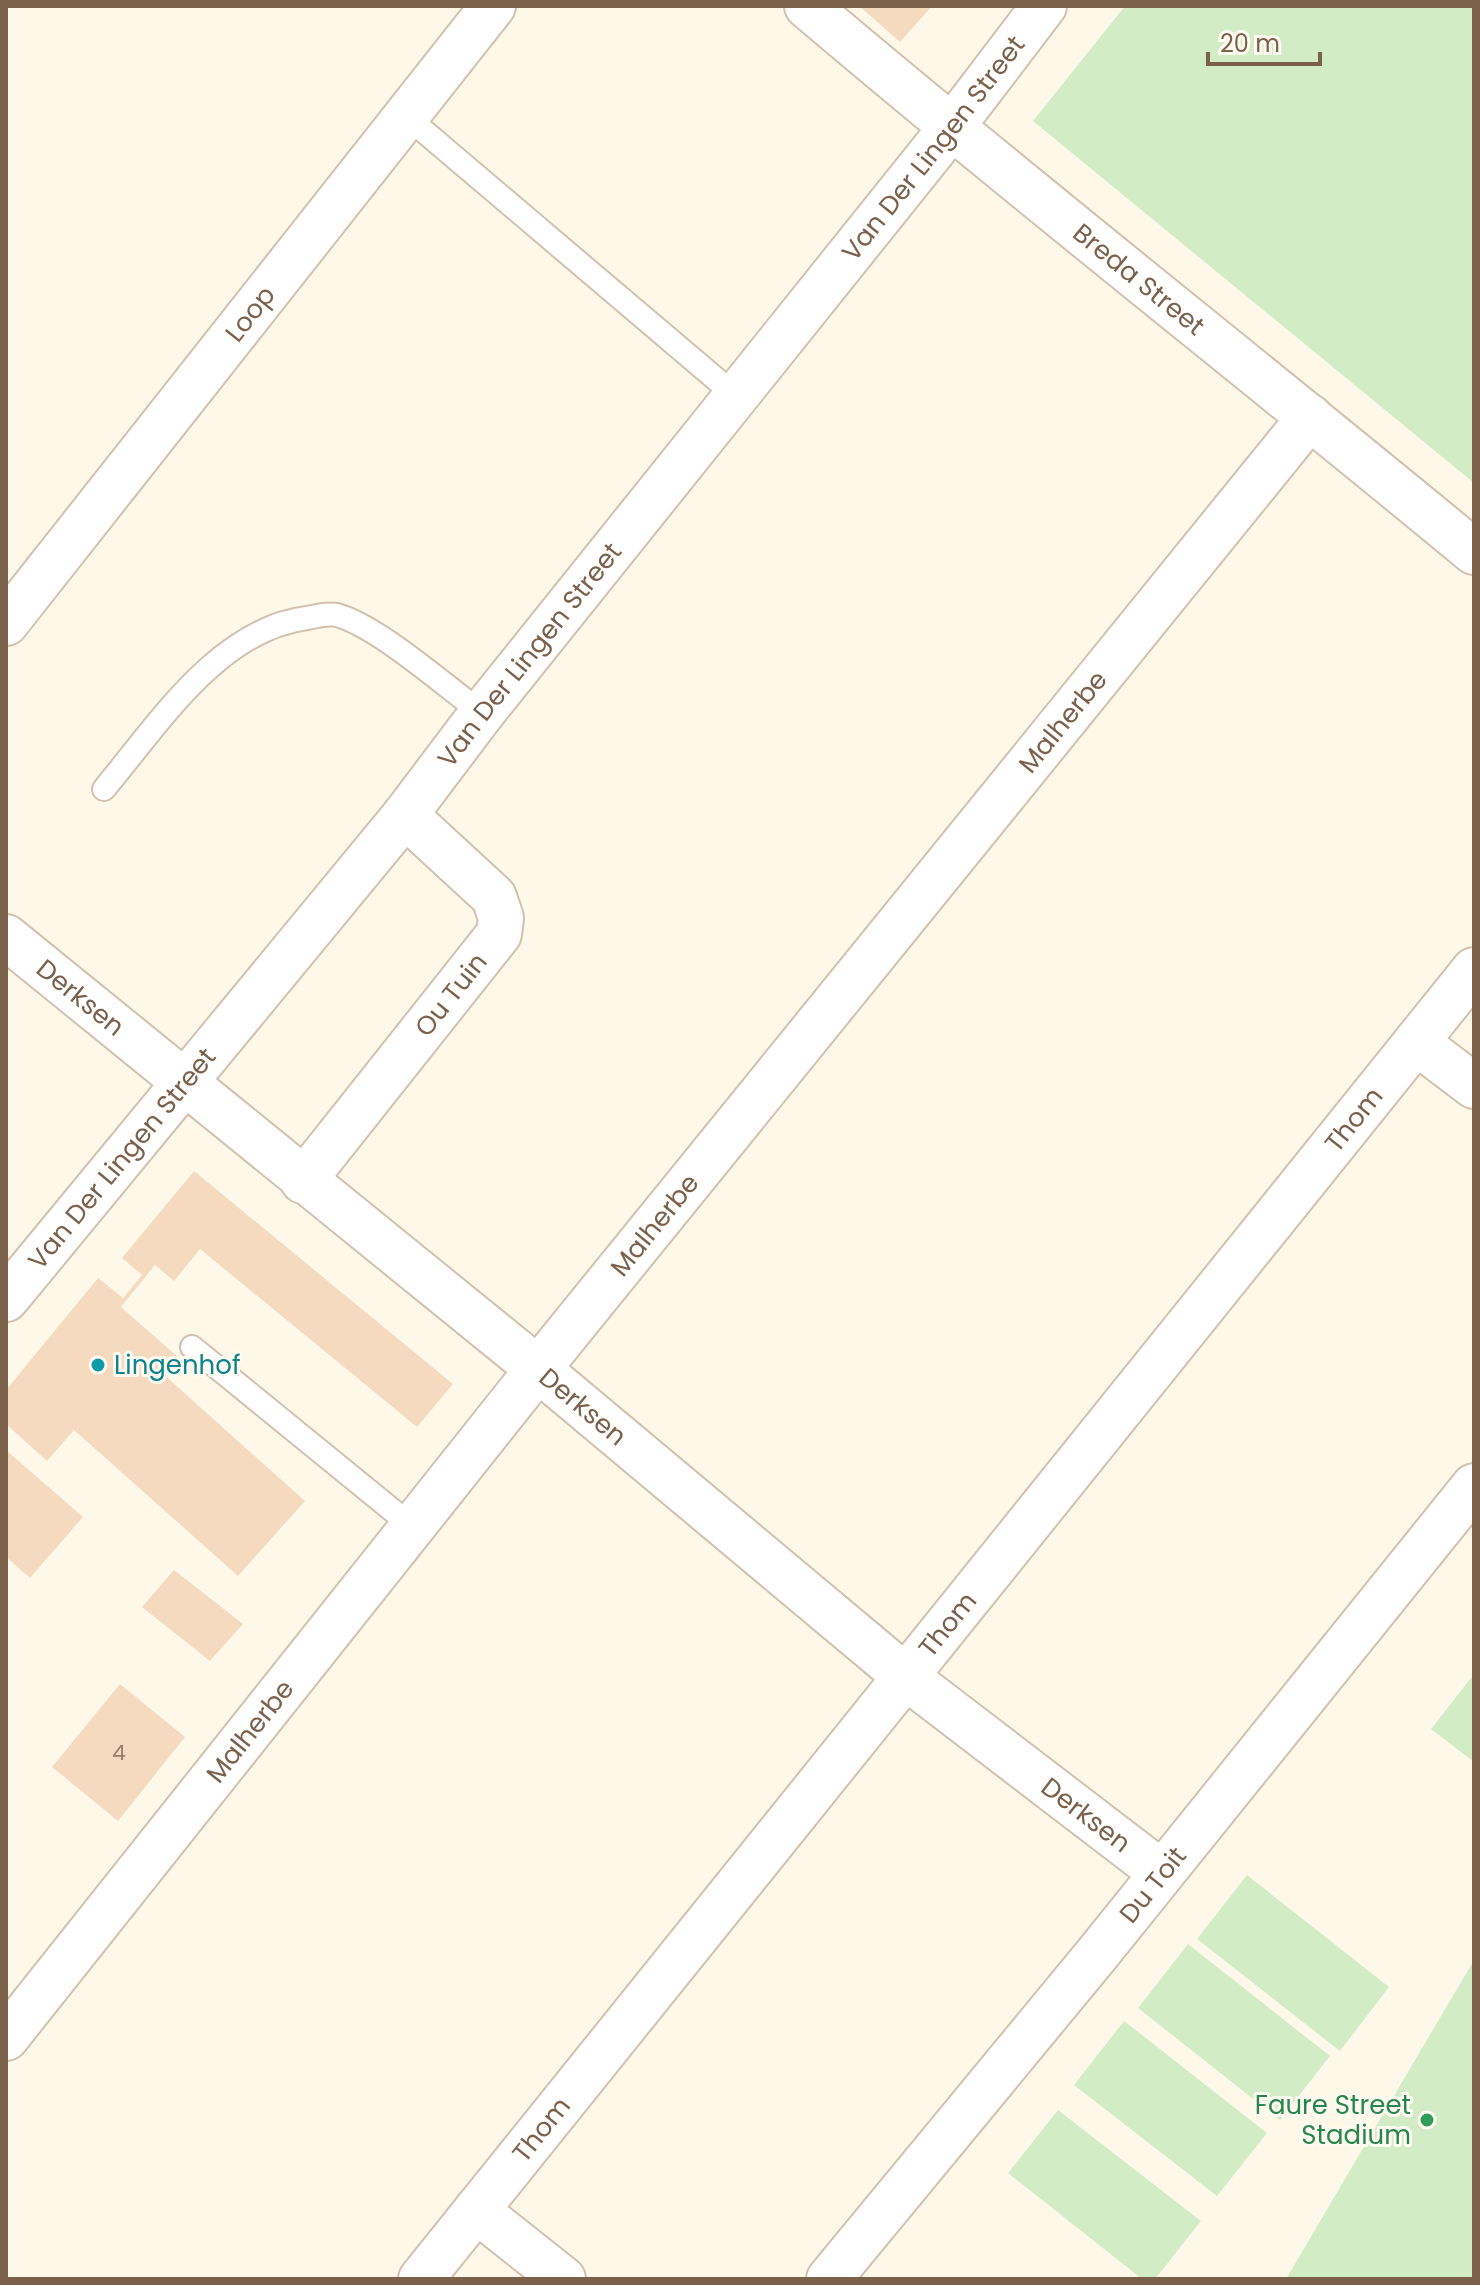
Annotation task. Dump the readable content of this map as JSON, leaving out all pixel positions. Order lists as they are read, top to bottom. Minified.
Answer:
{"streets":{"street":["Van Der Lingen Street","Breda Street","Loop","Malherbe","Ou Tuin","Derksen","Thom","Du Toit"]},"crossings":[["Van Der Lingen Street","Breda Street"],["Van Der Lingen Street","Ou Tuin"],["Van Der Lingen Street","Derksen"],["Breda Street","Malherbe"],["Malherbe","Derksen"],["Ou Tuin","Derksen"],["Derksen","Thom"],["Derksen","Du Toit"]],"places":["Lingenhof","Faure Street Stadium"],"house_numbers":["4"],"scale_bar":"20 m"}
